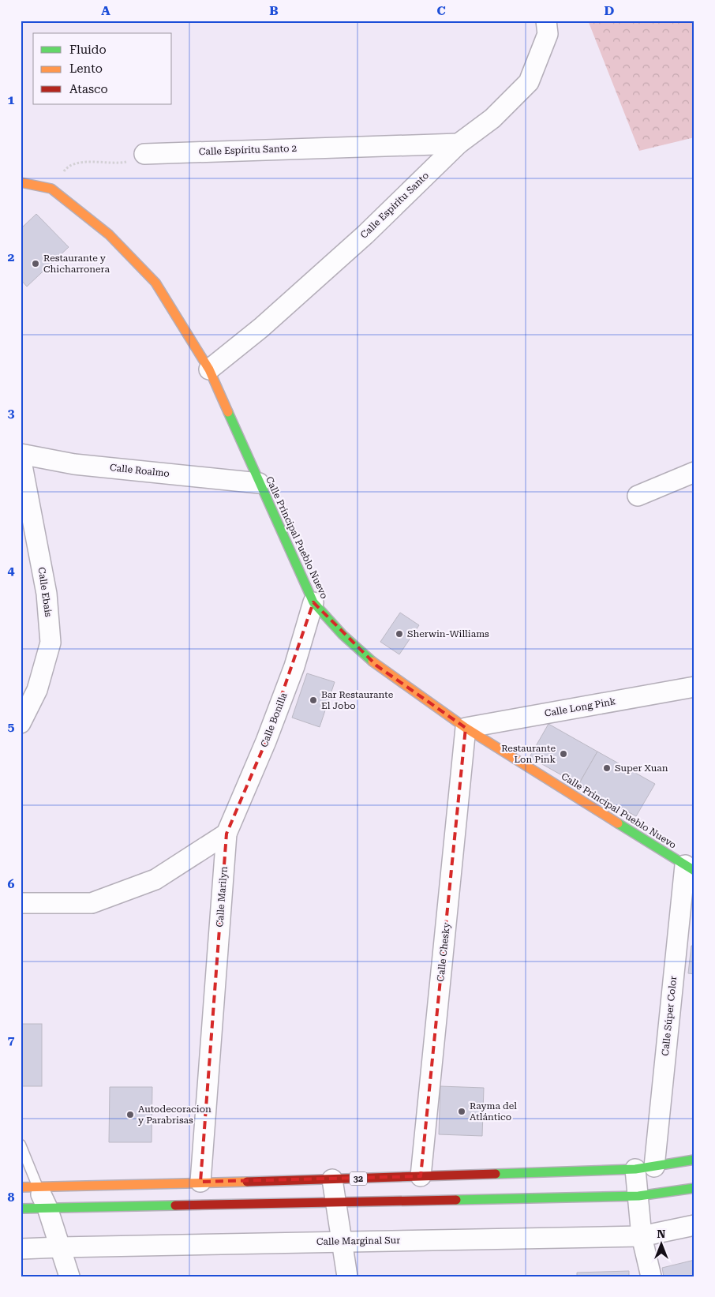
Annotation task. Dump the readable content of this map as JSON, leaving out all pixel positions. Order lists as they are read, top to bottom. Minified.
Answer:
{"streets":{"main road":["Calle Principal Pueblo Nuevo","32"],"street":["Calle Espíritu Santo 2","Calle Espíritu Santo","Calle Roalmo","Calle Ebais","Calle Long Pink","Calle Bonilla","Calle Marilyn","Calle Chesky","Calle Súper Color","Calle Marginal Sur"]},"crossings":[["Calle Espíritu Santo 2","Calle Espíritu Santo"],["Calle Espíritu Santo","Calle Principal Pueblo Nuevo"],["Calle Roalmo","Calle Principal Pueblo Nuevo"],["Calle Principal Pueblo Nuevo","Calle Long Pink"],["Calle Principal Pueblo Nuevo","Calle Bonilla"],["Calle Principal Pueblo Nuevo","Calle Chesky"],["Calle Principal Pueblo Nuevo","Calle Súper Color"],["Calle Long Pink","Calle Chesky"],["Calle Bonilla","Calle Marilyn"],["Calle Marilyn","32"],["Calle Chesky","32"],["Calle Súper Color","32"]],"places":["Restaurante y Chicharronera","Sherwin-Williams","Bar Restaurante El Jobo","Restaurante Lon Pink","Super Xuan","Rayma del Atlántico","Autodecoracion y Parabrisas"],"legend":["Fluido","Lento","Atasco"],"north":"top","grid":{"columns":["A","B","C","D"],"rows":["1","2","3","4","5","6","7","8"]}}
